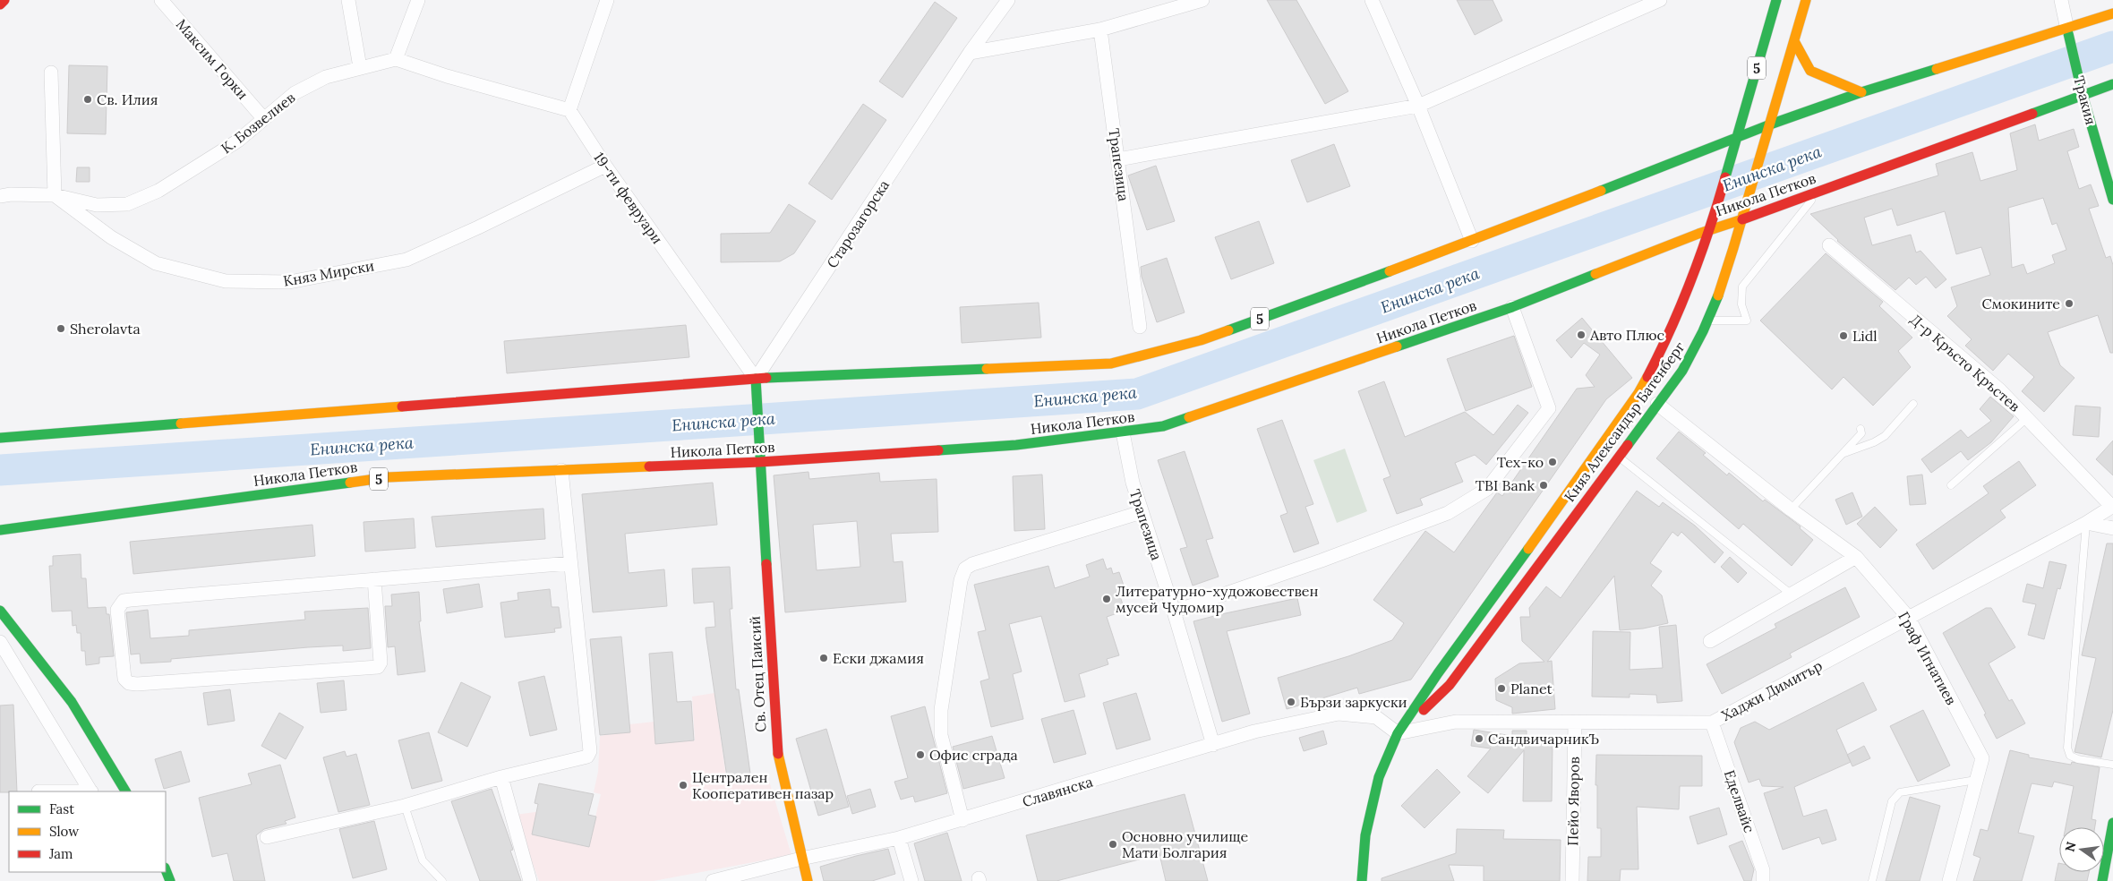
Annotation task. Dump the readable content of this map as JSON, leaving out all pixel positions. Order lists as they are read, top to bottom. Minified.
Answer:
{"streets":{"main road":["5","Тракия","Никола Петков","Княз Александър Батенберг","Св. Отец Паисий"],"street":["Максим Горки","К. Бозвелиев","Трапезица","19-ти февруари","Старозагорска","Княз Мирски","Д-р Кръсто Кръстев","Граф Игнатиев","Хаджи Димитър","Славянска","Пейо Яворов","Еделвайс"]},"crossings":[["Максим Горки","К. Бозвелиев"],["5","19-ти февруари"],["5","Старозагорска"],["5","Княз Александър Батенберг"],["Тракия","Никола Петков"],["К. Бозвелиев","Княз Мирски"],["Трапезица","Никола Петков"],["Трапезица","Славянска"],["Никола Петков","Княз Александър Батенберг"],["Никола Петков","Св. Отец Паисий"],["19-ти февруари","Старозагорска"],["19-ти февруари","Княз Мирски"],["Д-р Кръсто Кръстев","Хаджи Димитър"],["Княз Александър Батенберг","Граф Игнатиев"],["Княз Александър Батенберг","Хаджи Димитър"],["Княз Александър Батенберг","Славянска"],["Граф Игнатиев","Хаджи Димитър"],["Св. Отец Паисий","Славянска"],["Хаджи Димитър","Славянска"],["Хаджи Димитър","Пейо Яворов"],["Хаджи Димитър","Еделвайс"]],"water":["Енинска река"],"places":["Св. Илия","Смокините","Sherolavta","Авто Плюс","Lidl","Тех-ко","TBI Bank","Литературно-художовествен мусей Чудомир","Ески джамия","Planet","Бързи заркуски","СандвичарникЪ","Офис сграда","Централен Кооперативен пазар","Основно училище Мати Болгария"],"legend":["Fast","Slow","Jam"],"north":"left"}
